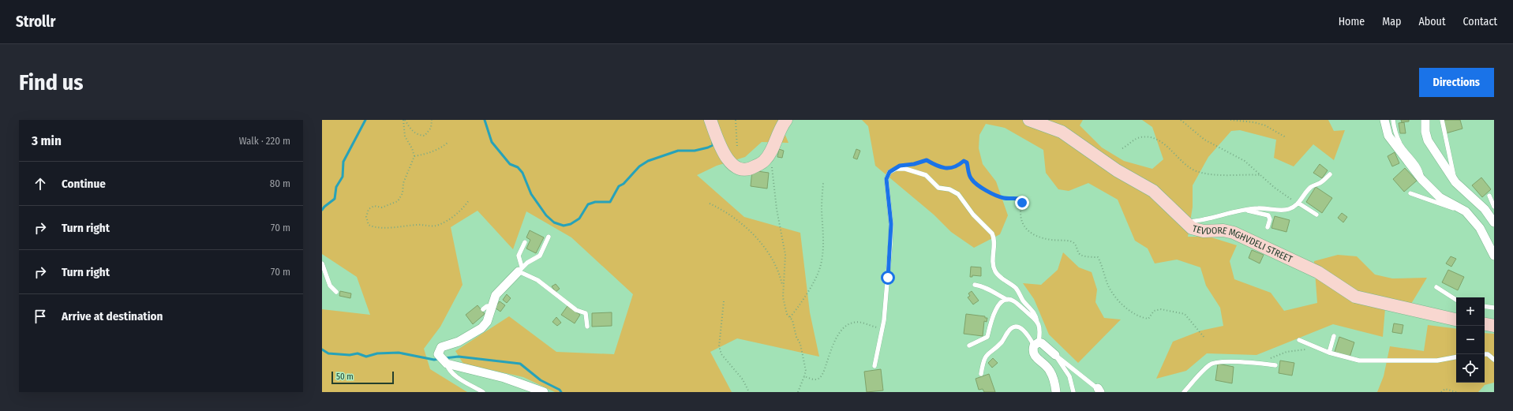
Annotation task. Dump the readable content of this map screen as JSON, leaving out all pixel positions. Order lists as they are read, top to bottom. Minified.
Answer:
{"streets":{"street":["TEVDORE MGHVDELI STREET"]},"scale_bar":"50 m","page":{"header":"Strollr","nav":["Home","Map","About","Contact"],"buttons":"Directions","title":"Find us","heading":["3 min","Walk · 220 m"],"list":[["Continue","80 m"],["Turn right","70 m"],["Turn right","70 m"],"Arrive at destination"],"map_buttons":["+","−"],"scale":"50 m"}}
